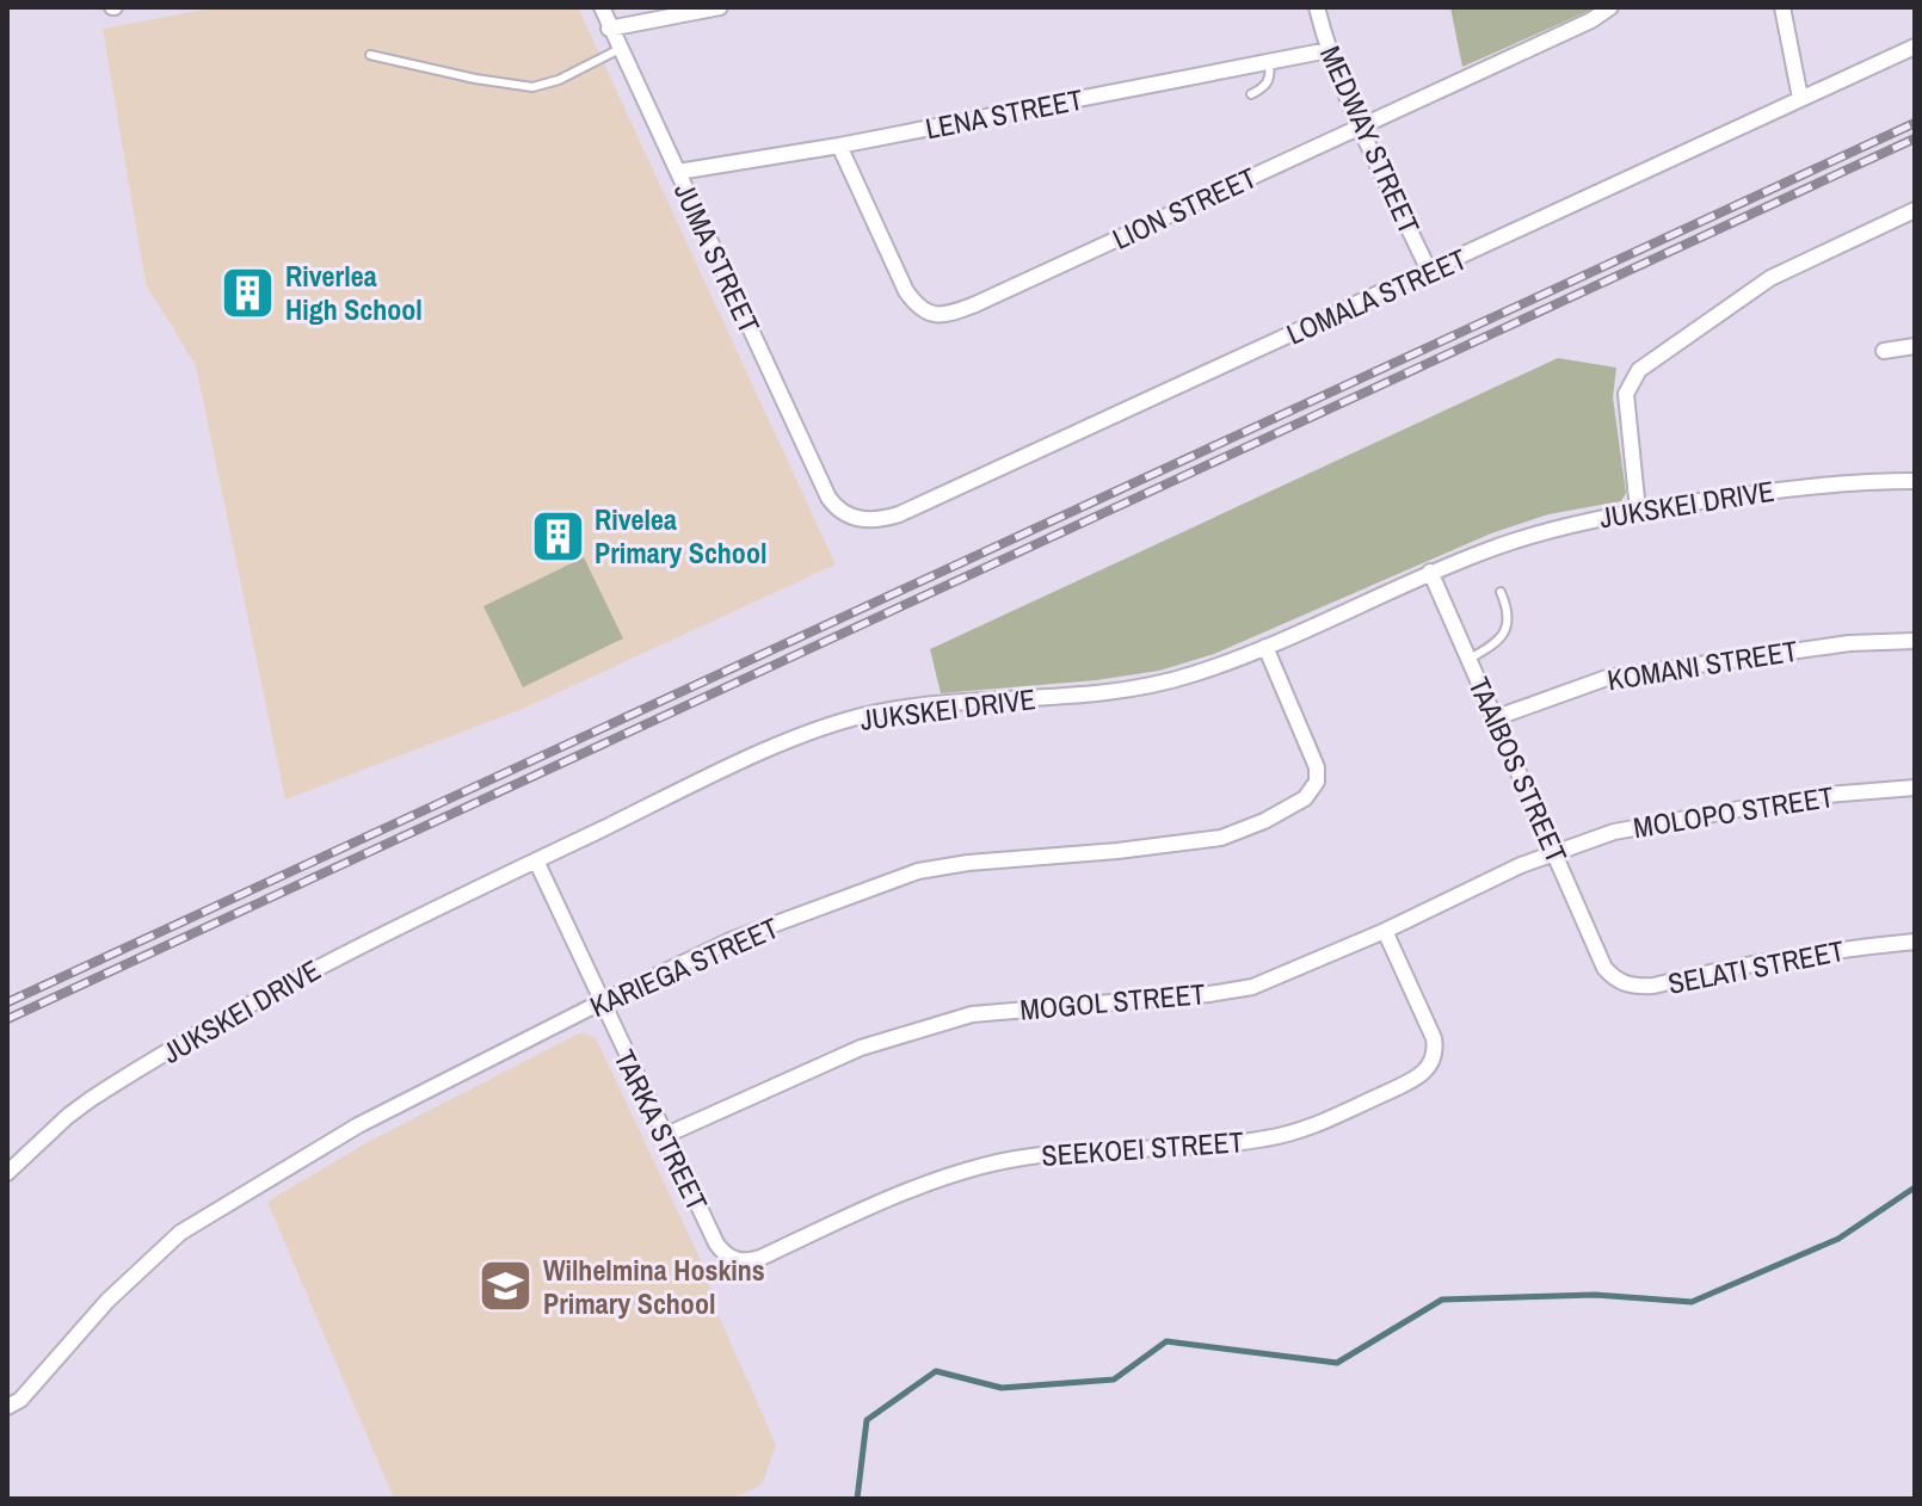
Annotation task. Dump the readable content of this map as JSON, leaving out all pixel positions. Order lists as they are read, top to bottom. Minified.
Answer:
{"streets":{"street":["LENA STREET","MEDWAY STREET","LION STREET","JUMA STREET","LOMALA STREET","JUKSKEI DRIVE","KOMANI STREET","TAAIBOS STREET","MOLOPO STREET","KARIEGA STREET","SELATI STREET","MOGOL STREET","TARKA STREET","SEEKOEI STREET"]},"crossings":[["LENA STREET","MEDWAY STREET"],["LENA STREET","LION STREET"],["LENA STREET","JUMA STREET"],["MEDWAY STREET","LION STREET"],["MEDWAY STREET","LOMALA STREET"],["JUMA STREET","LOMALA STREET"],["JUKSKEI DRIVE","TAAIBOS STREET"],["JUKSKEI DRIVE","KARIEGA STREET"],["JUKSKEI DRIVE","TARKA STREET"],["KOMANI STREET","TAAIBOS STREET"],["TAAIBOS STREET","MOLOPO STREET"],["TAAIBOS STREET","SELATI STREET"],["TAAIBOS STREET","MOGOL STREET"],["MOLOPO STREET","MOGOL STREET"],["KARIEGA STREET","TARKA STREET"],["MOGOL STREET","TARKA STREET"],["MOGOL STREET","SEEKOEI STREET"],["TARKA STREET","SEEKOEI STREET"]],"places":{"building":["Riverlea High School","Rivelea Primary School"],"school or university":["Wilhelmina Hoskins Primary School"]}}
